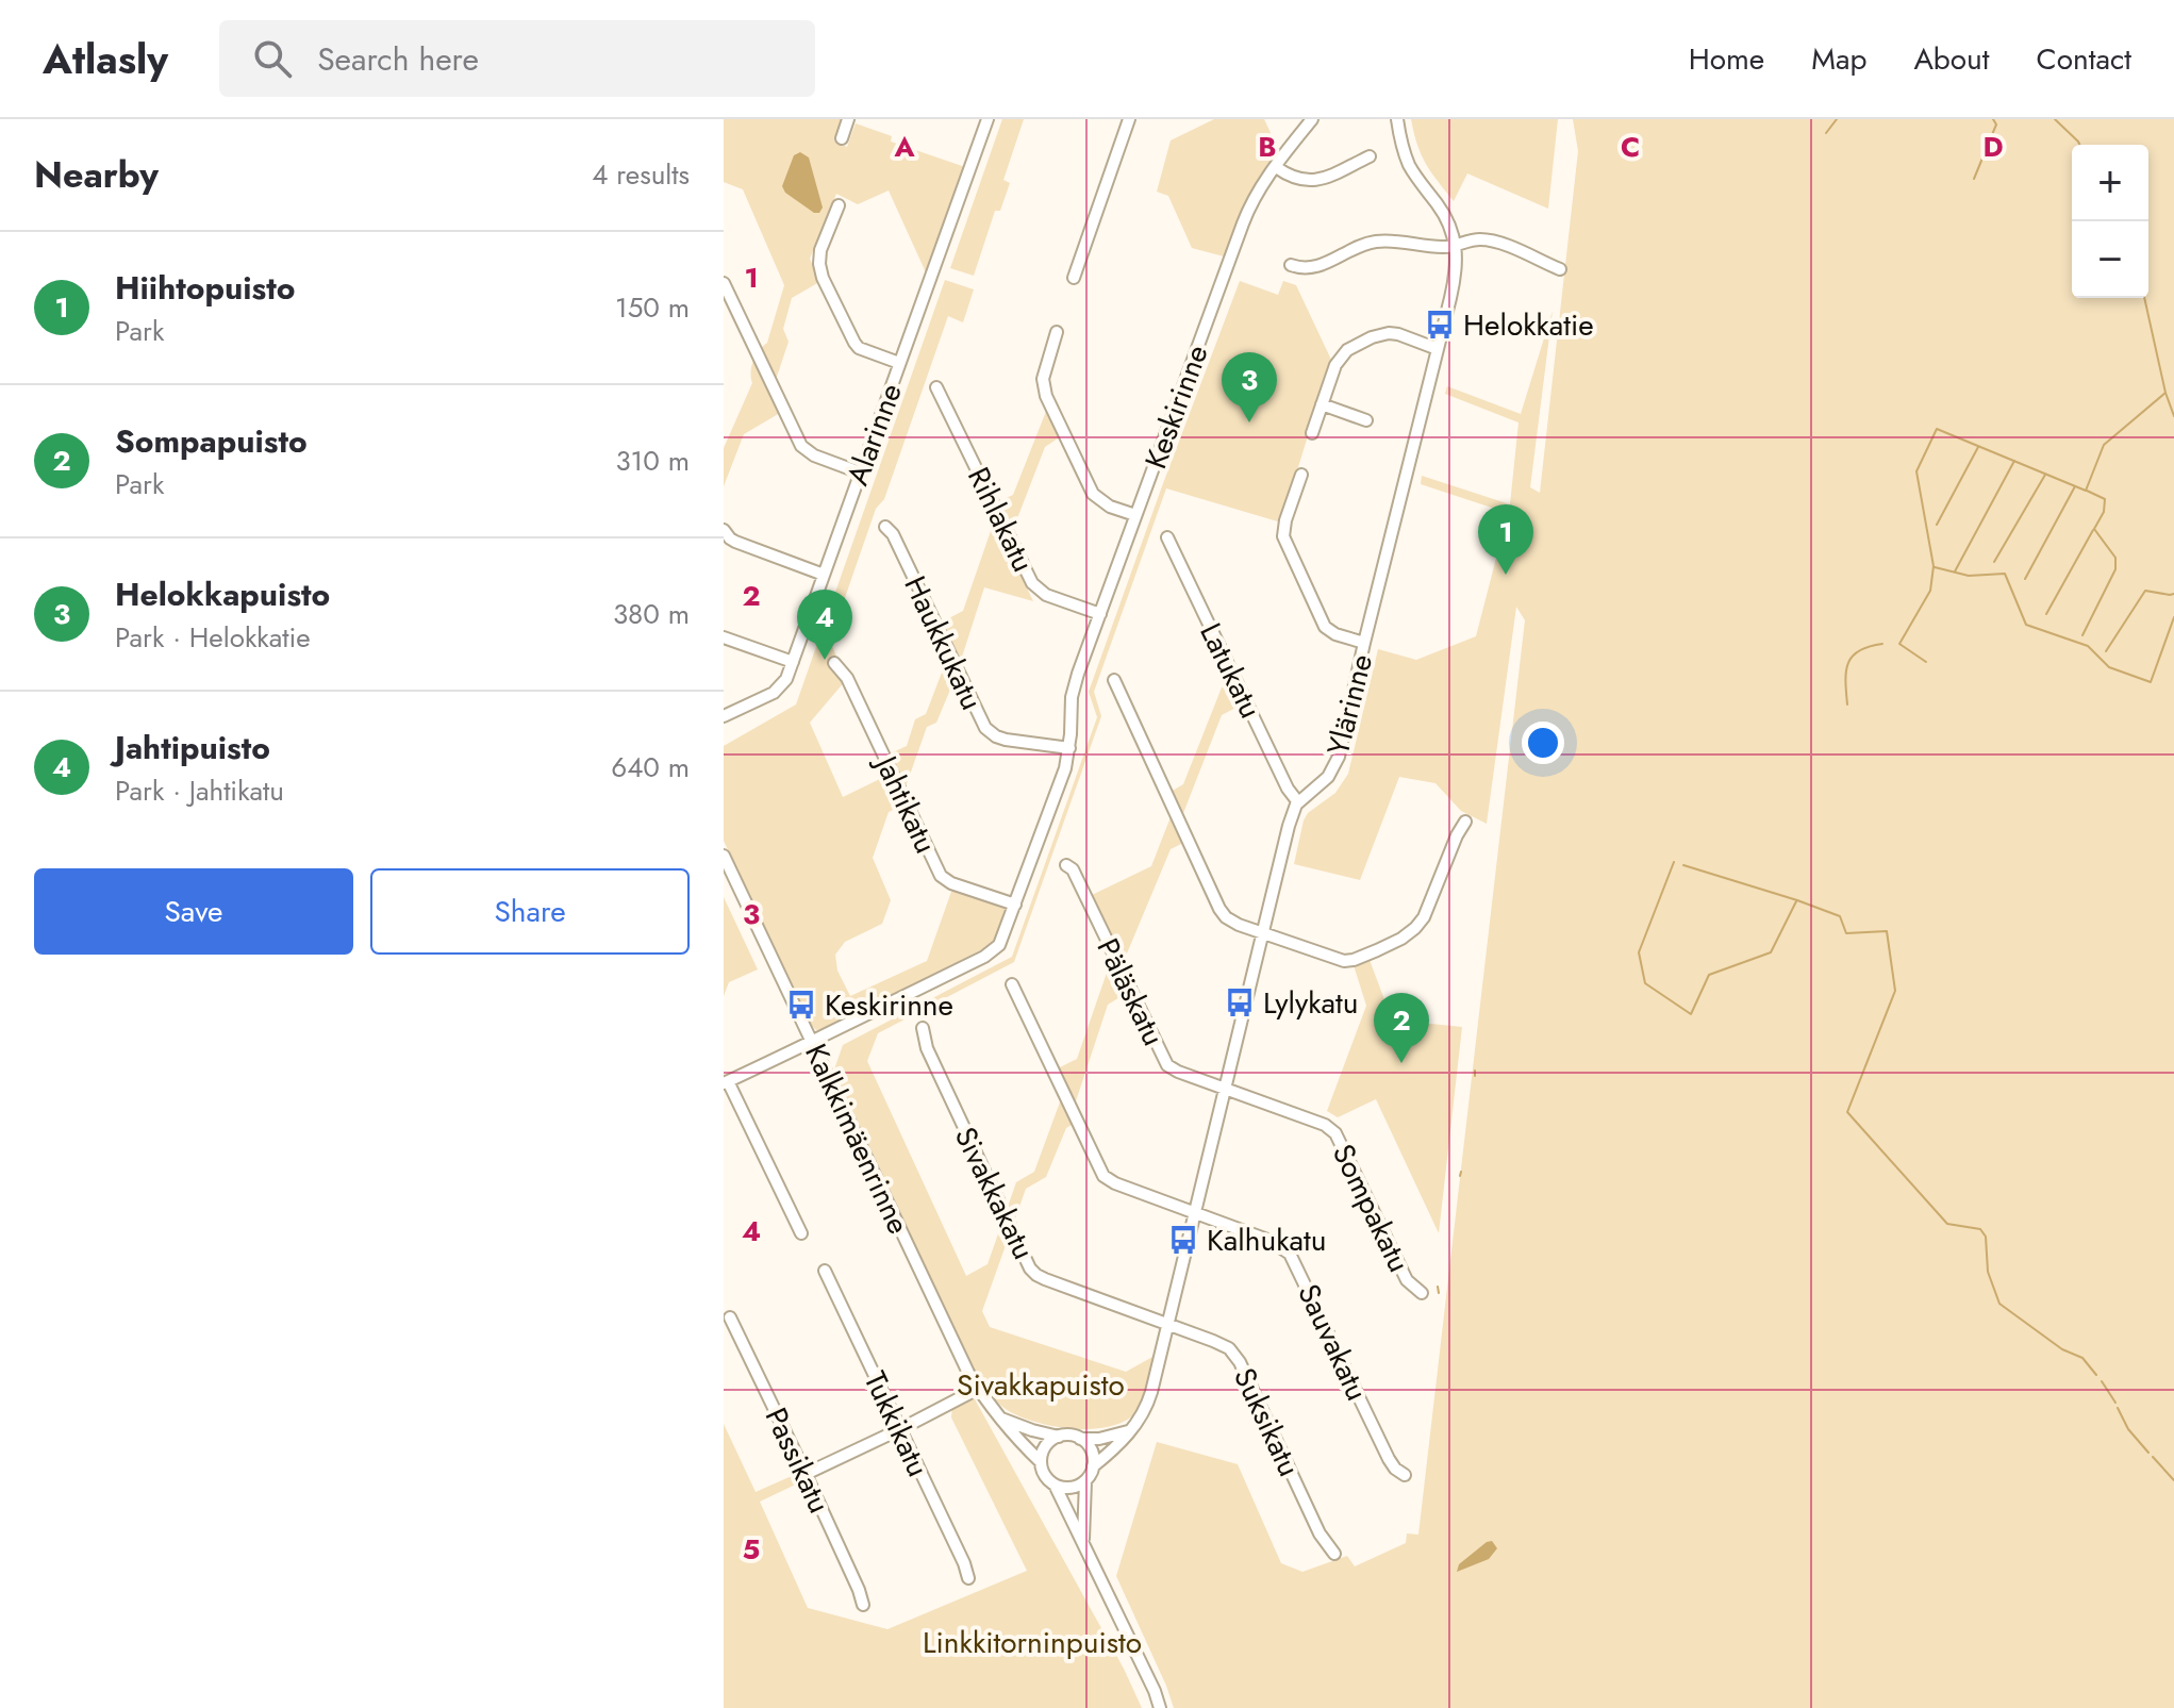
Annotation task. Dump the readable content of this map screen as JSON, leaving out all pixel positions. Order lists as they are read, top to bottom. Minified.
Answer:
{"streets":{"street":["Keskirinne","Alarinne","Rihlakatu","Haukkukatu","Latukatu","Ylärinne","Jahtikatu","Päläskatu","Kalkkimäenrinne","Sivakkakatu","Sompakatu","Sauvakatu","Suksikatu","Tukkikatu","Passikatu"]},"crossings":[["Keskirinne","Rihlakatu"],["Keskirinne","Haukkukatu"],["Keskirinne","Jahtikatu"],["Keskirinne","Kalkkimäenrinne"],["Latukatu","Ylärinne"],["Ylärinne","Päläskatu"],["Ylärinne","Kalkkimäenrinne"],["Ylärinne","Sivakkakatu"],["Ylärinne","Sompakatu"],["Ylärinne","Sauvakatu"],["Ylärinne","Suksikatu"],["Päläskatu","Sompakatu"],["Sivakkakatu","Suksikatu"]],"parks":["Sivakkapuisto","Linkkitorninpuisto"],"places":{"bus stop":["Helokkatie","Lylykatu","Keskirinne","Kalhukatu"]},"page":{"header":"Atlasly","search":"Search here","nav":["Home","Map","About","Contact"],"heading":["Nearby","4 results"],"map_buttons":["+","−"],"list":[{"mark":"1","name":"Hiihtopuisto","note":"Park","value":"150 m"},{"mark":"2","name":"Sompapuisto","note":"Park","value":"310 m"},{"mark":"3","name":"Helokkapuisto","note":"Park · Helokkatie","value":"380 m"},{"mark":"4","name":"Jahtipuisto","note":"Park · Jahtikatu","value":"640 m"}],"pins":["3","1","4","2"],"buttons":["Save","Share"]},"grid":{"columns":["A","B","C","D"],"rows":["1","2","3","4","5"]}}
